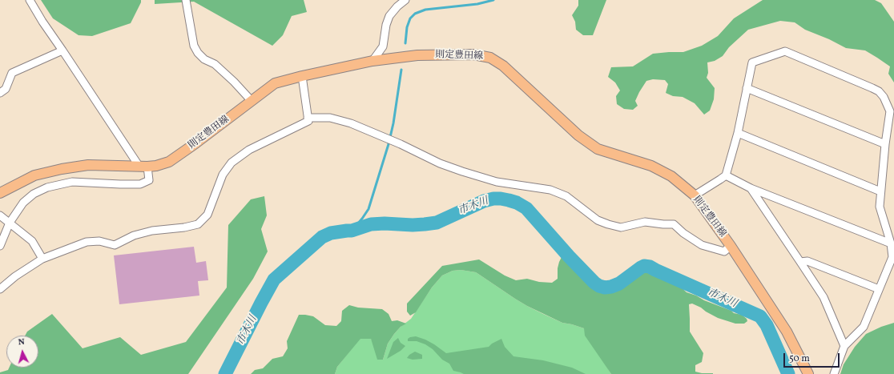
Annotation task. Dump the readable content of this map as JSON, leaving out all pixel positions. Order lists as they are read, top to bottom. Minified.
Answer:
{"streets":{"main road":["則定豊田線"]},"water":["市木川"],"scale_bar":"50 m","north":"top"}
